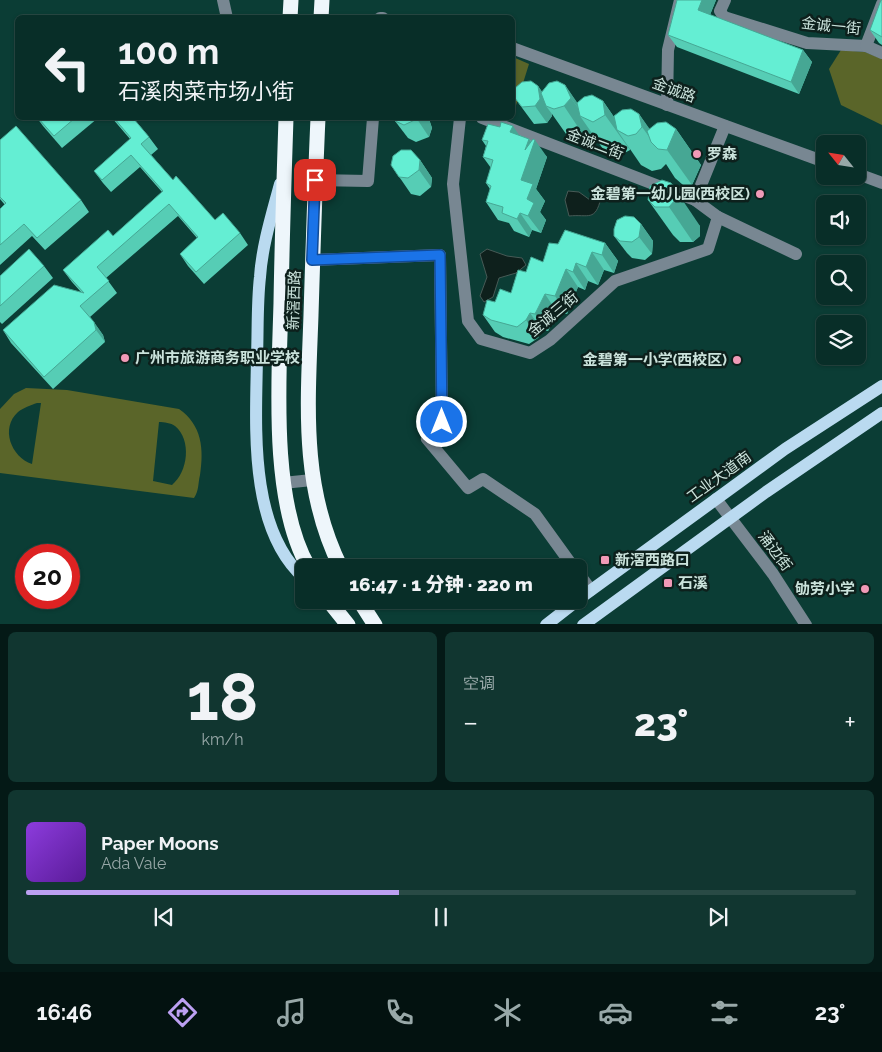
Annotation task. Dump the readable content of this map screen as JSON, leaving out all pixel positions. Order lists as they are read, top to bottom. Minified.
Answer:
{"streets":{"highway":["新滘西路"],"main road":["工业大道南"],"street":["金诚一街","金诚路","金诚二街","金诚三街","涌边街"]},"crossings":[["工业大道南","涌边街"]],"places":{"other":["罗森","金碧第一幼儿园(西校区)","广州市旅游商务职业学校","金碧第一小学(西校区)","劬劳小学"],"transit":["新滘西路口","石溪"]},"north":"top left","page":{"turn":["100 m","石溪肉菜市场小街"],"limit":"20","trip":"16:47 · 1 分钟 · 220 m","tile":[["18","km/h"],"空调"],"heat":["−","23°","+"],"song":["Paper Moons","Ada Vale"],"tabs":["16:46","23°"]}}
